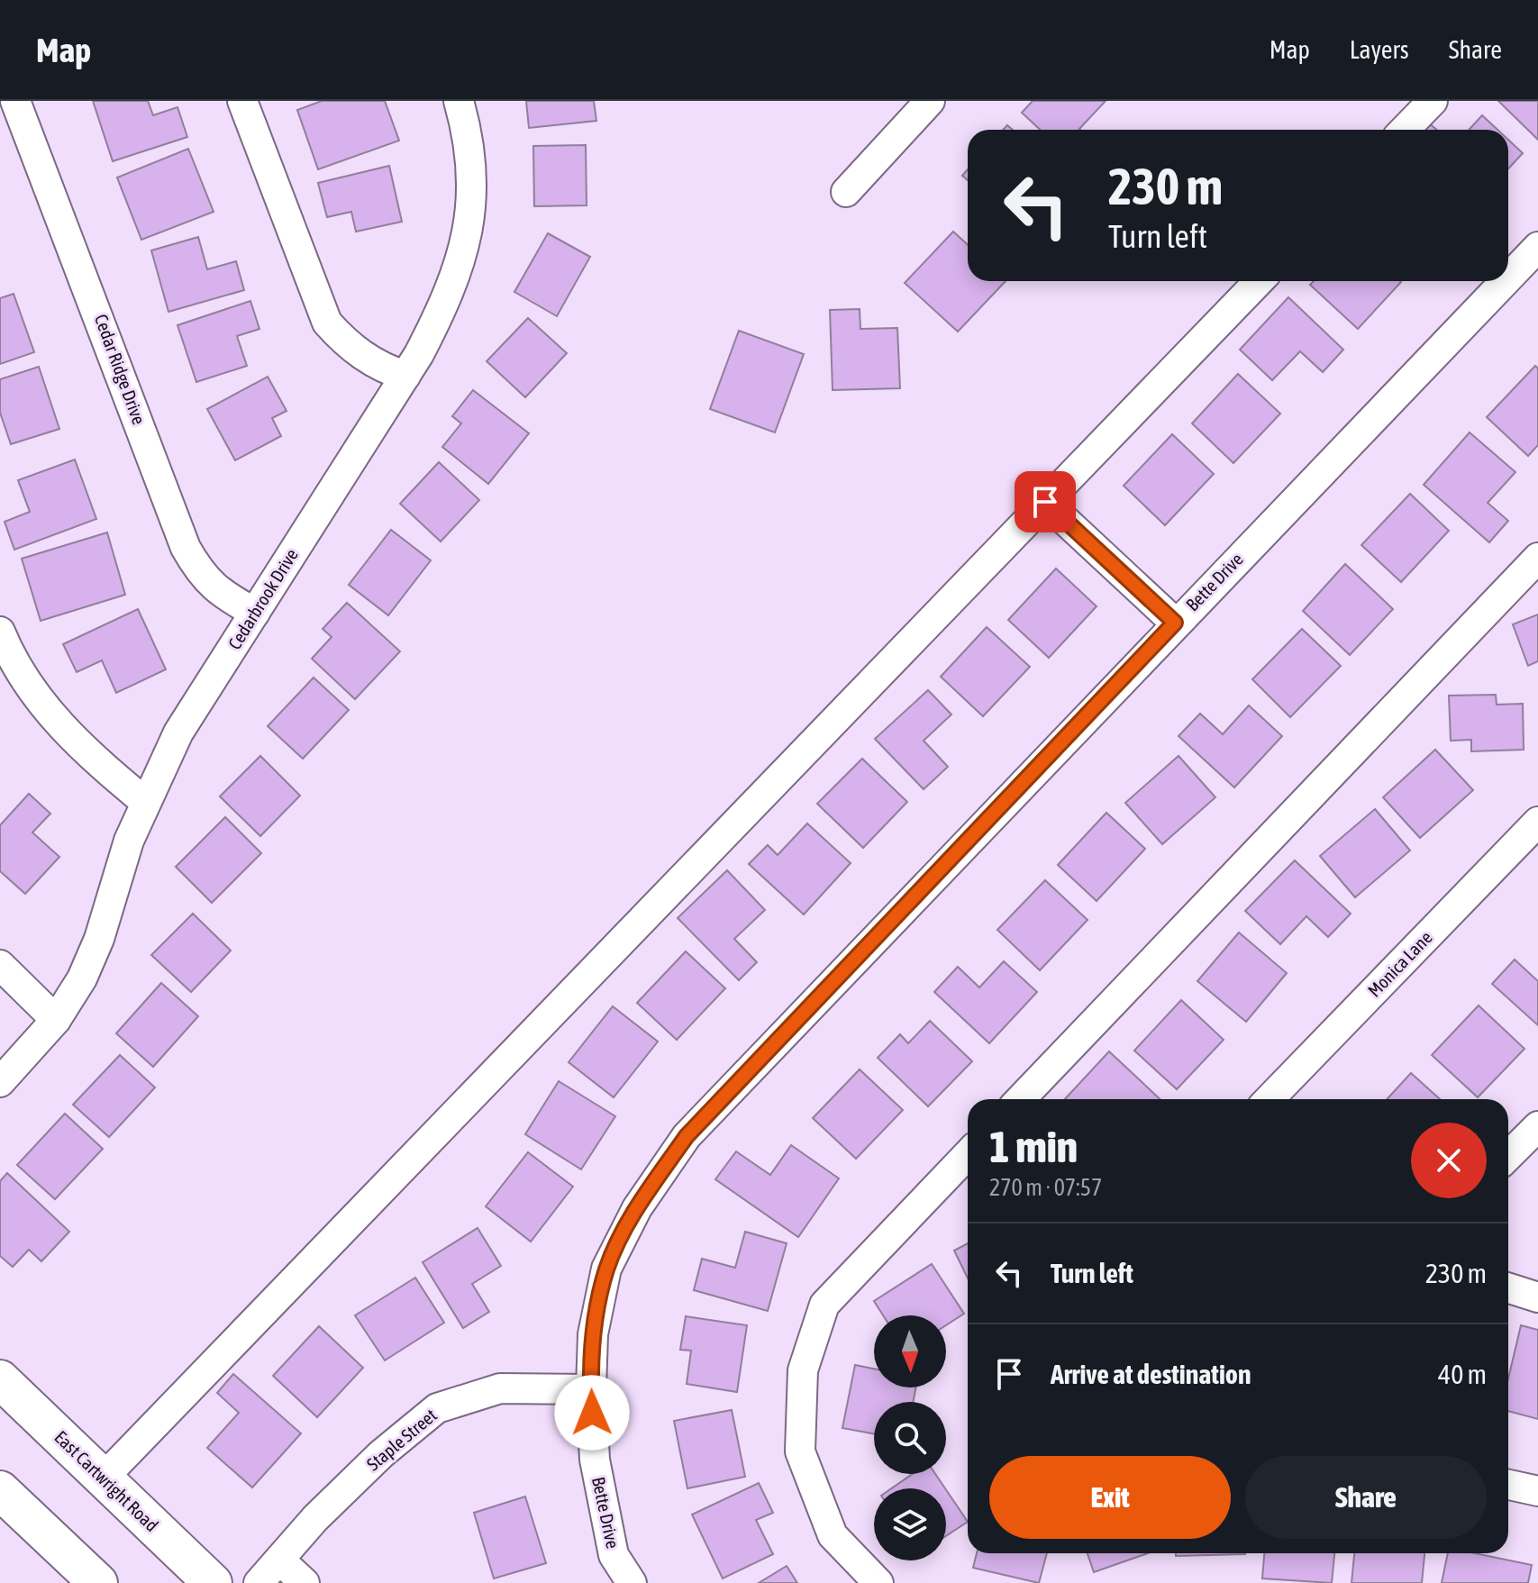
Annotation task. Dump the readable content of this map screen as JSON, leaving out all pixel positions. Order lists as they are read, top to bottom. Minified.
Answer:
{"streets":{"main road":["East Cartwright Road"],"street":["Cedar Ridge Drive","Bette Drive","Cedarbrook Drive","Monica Lane","Staple Street"]},"crossings":[["Cedar Ridge Drive","Cedarbrook Drive"],["Bette Drive","Staple Street"]],"north":"bottom","page":{"header":"Map","nav":["Map","Layers","Share"],"turn":["230 m","Turn left"],"heading":["1 min","270 m · 07:57"],"list":[{"name":"Turn left","value":"230 m"},{"name":"Arrive at destination","value":"40 m"}],"buttons":["Exit","Share"]}}
